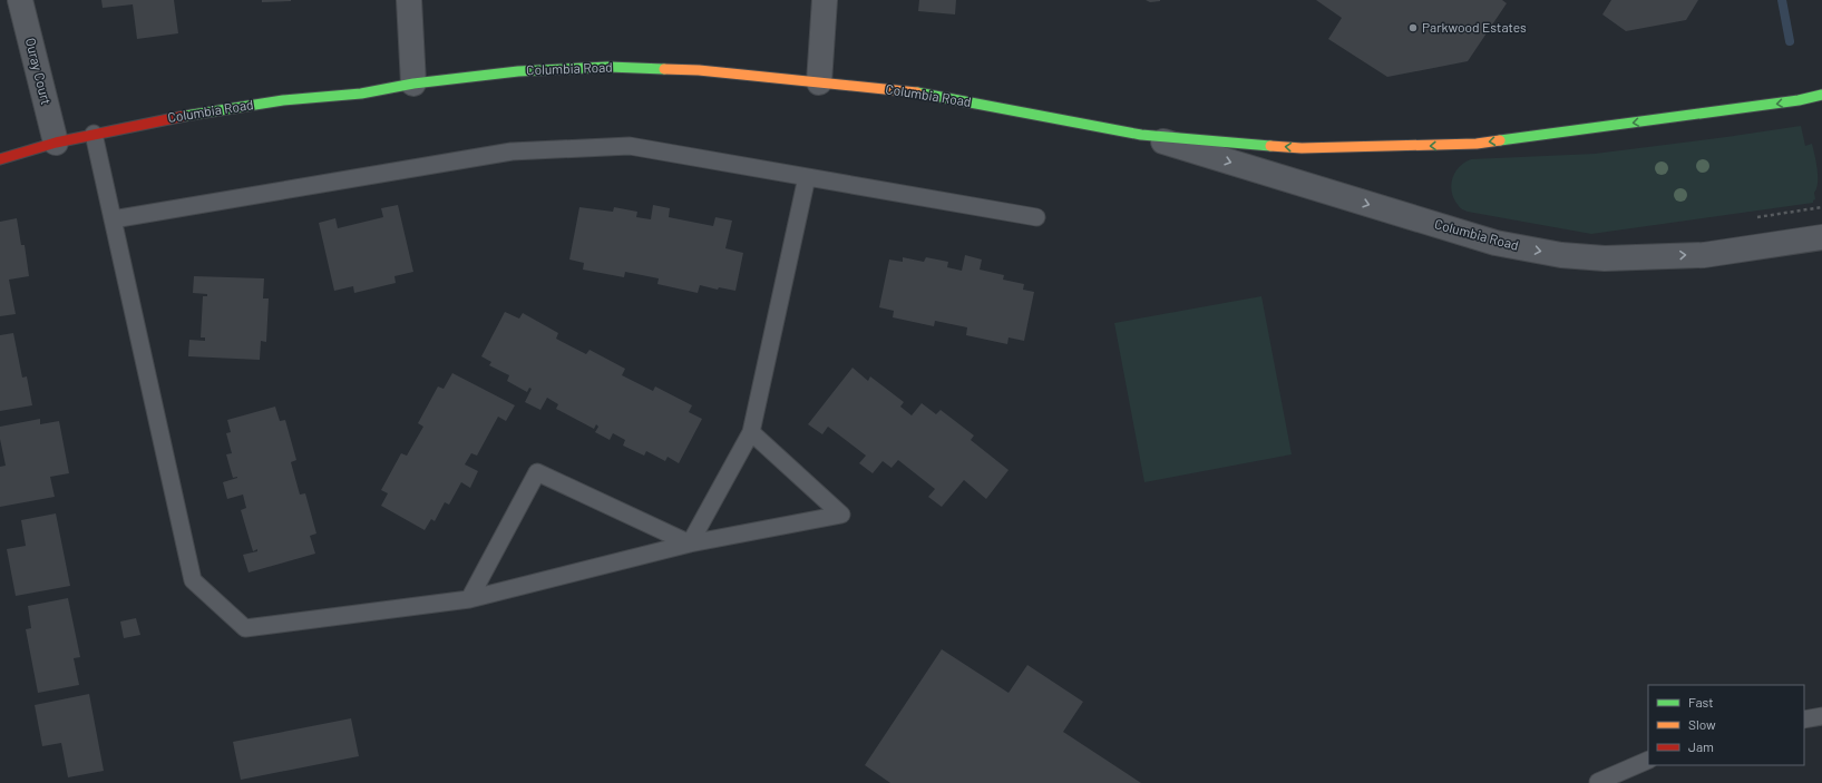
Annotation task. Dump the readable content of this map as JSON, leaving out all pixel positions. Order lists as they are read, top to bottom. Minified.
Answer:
{"streets":{"street":["Columbia Road","Ouray Court"]},"crossings":[["Columbia Road","Ouray Court"]],"places":["Parkwood Estates"],"legend":["Fast","Slow","Jam"]}
